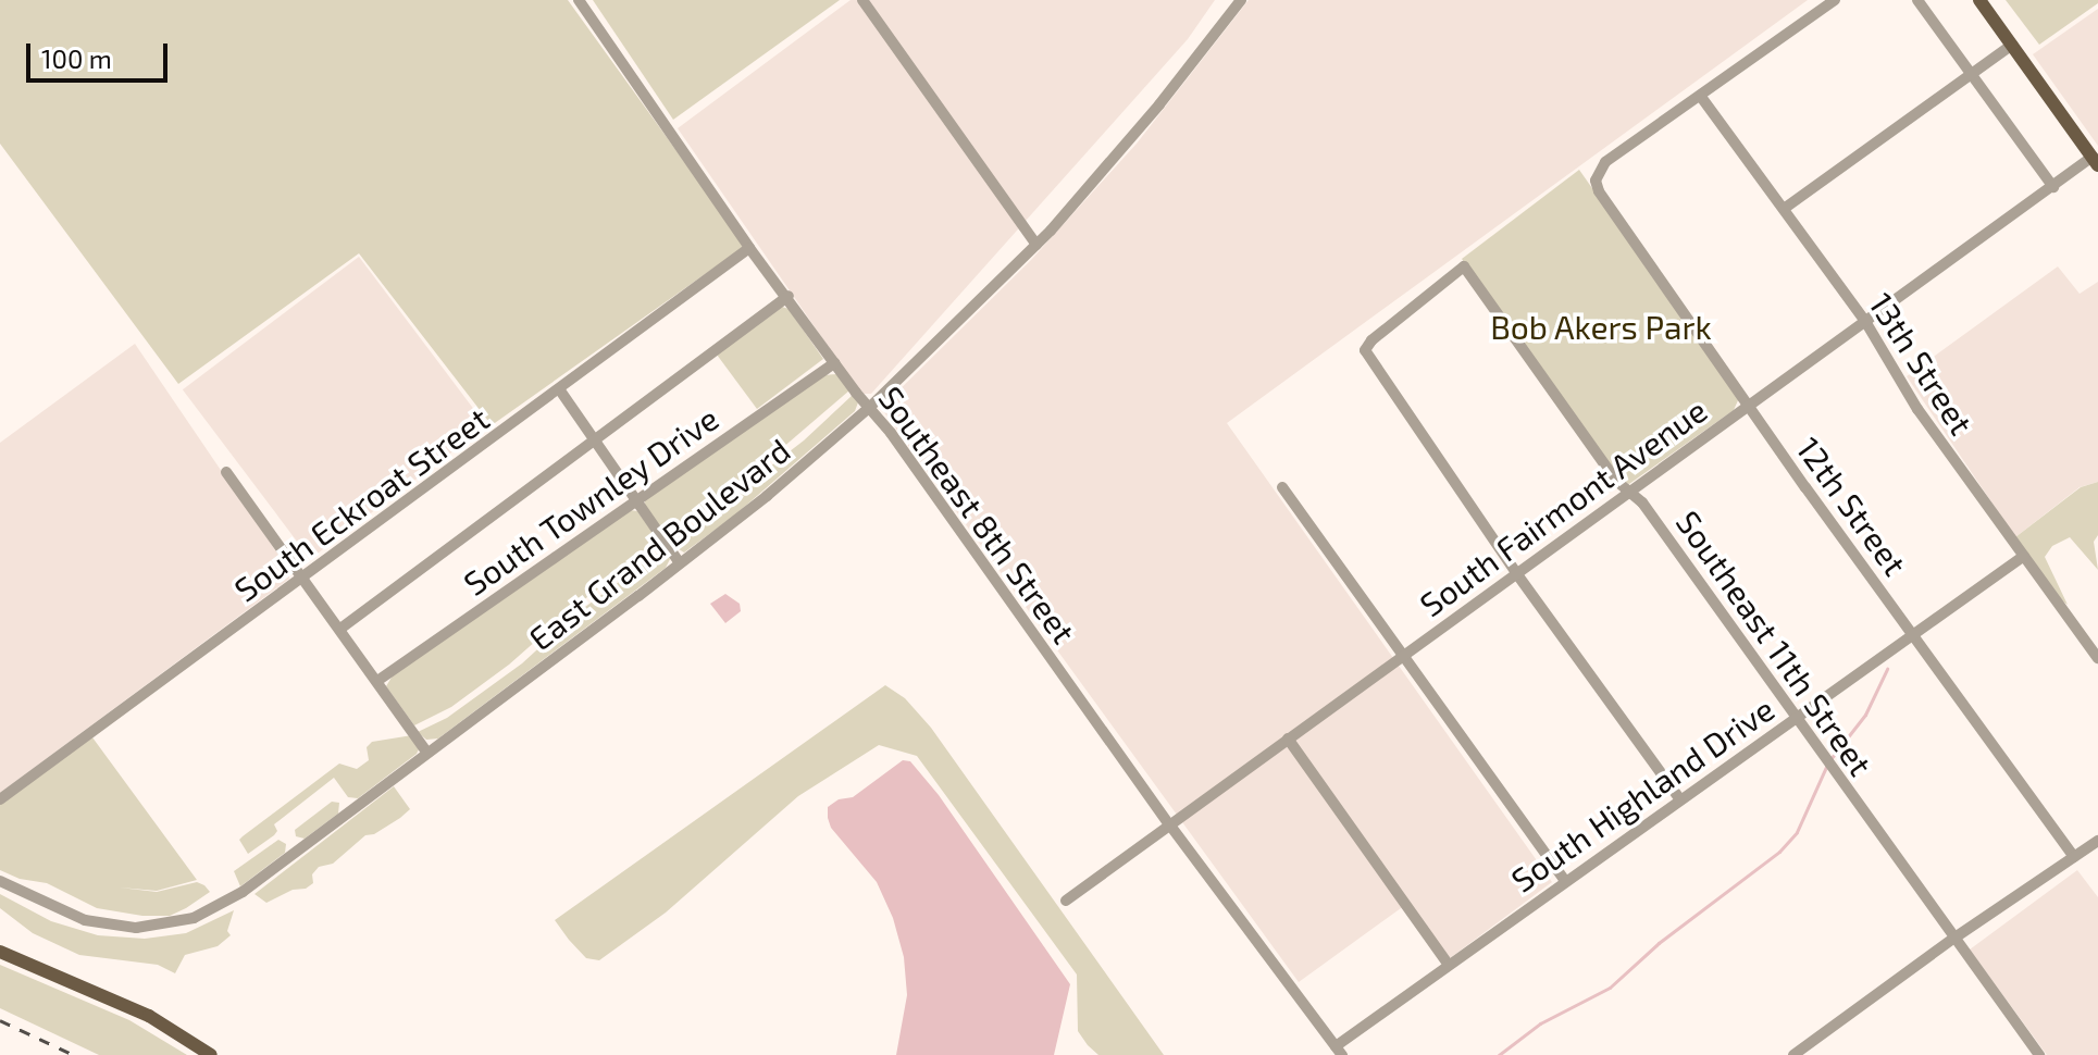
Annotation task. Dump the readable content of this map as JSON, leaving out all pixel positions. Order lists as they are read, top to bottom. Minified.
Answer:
{"streets":{"street":["13th Street","South Townley Drive","South Eckroat Street","12th Street","South Fairmont Avenue","Southeast 8th Street","East Grand Boulevard","Southeast 11th Street","South Highland Drive"]},"crossings":[["13th Street","12th Street"],["13th Street","South Fairmont Avenue"],["13th Street","South Highland Drive"],["South Townley Drive","Southeast 8th Street"],["South Eckroat Street","Southeast 8th Street"],["12th Street","South Fairmont Avenue"],["12th Street","South Highland Drive"],["South Fairmont Avenue","Southeast 8th Street"],["South Fairmont Avenue","Southeast 11th Street"],["Southeast 8th Street","East Grand Boulevard"],["Southeast 8th Street","South Highland Drive"],["Southeast 11th Street","South Highland Drive"]],"parks":["Bob Akers Park"],"scale_bar":"100 m"}
